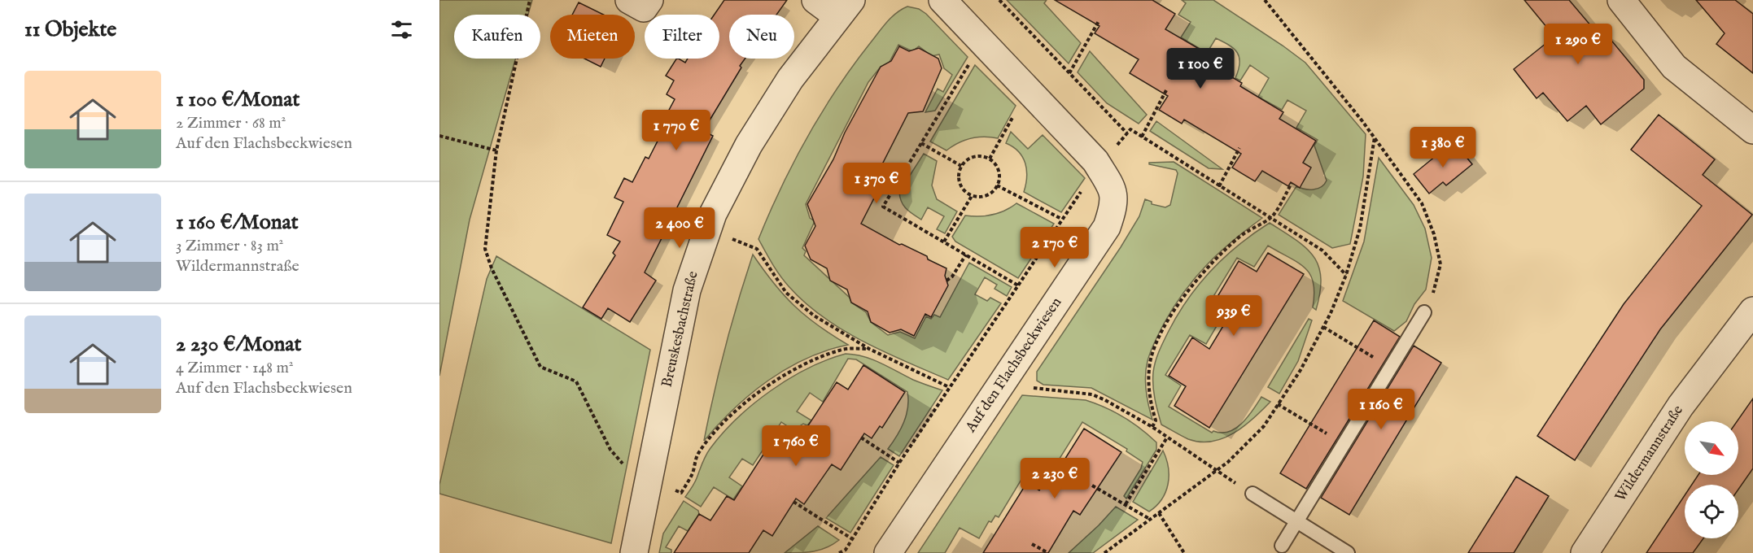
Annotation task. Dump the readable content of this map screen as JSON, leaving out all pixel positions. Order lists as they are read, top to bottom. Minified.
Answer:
{"streets":{"street":["Breuskesbachstraße","Auf den Flachsbeckwiesen","Wildermannstraße"]},"north":"bottom right","page":{"heading":"11 Objekte","chip":["Kaufen","Mieten","Filter","Neu"],"price":["1 290 €","1 100 €","1 770 €","1 380 €","1 370 €","2 400 €","2 170 €","939 €","1 160 €","1 760 €","2 230 €"],"list":[{"name":"1 100 €/Monat","note":"2 Zimmer · 68 m² · Auf den Flachsbeckwiesen"},{"name":"1 160 €/Monat","note":"3 Zimmer · 83 m² · Wildermannstraße"},{"name":"2 230 €/Monat","note":"4 Zimmer · 148 m² · Auf den Flachsbeckwiesen"}]}}
